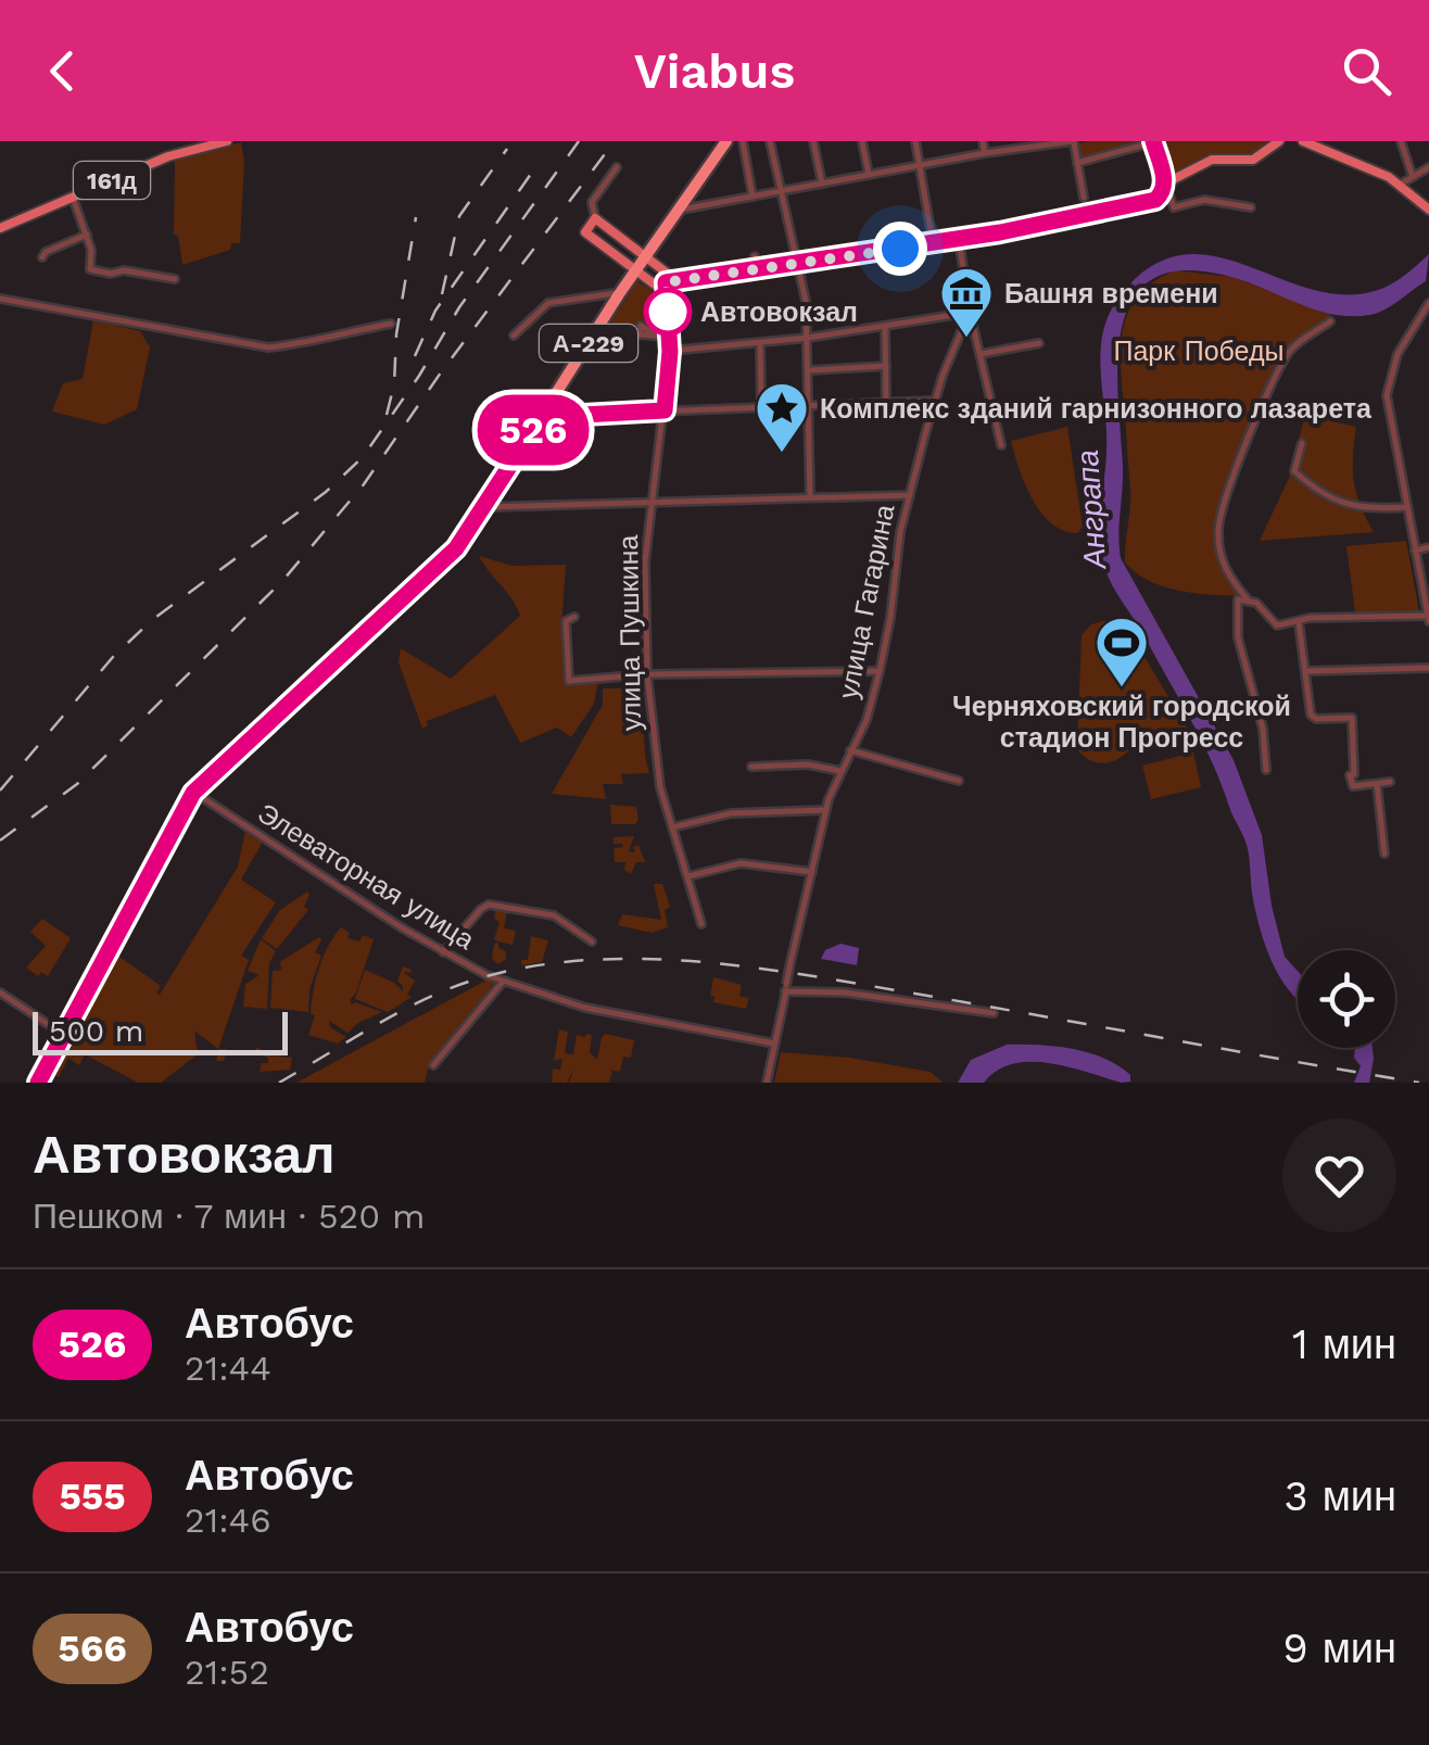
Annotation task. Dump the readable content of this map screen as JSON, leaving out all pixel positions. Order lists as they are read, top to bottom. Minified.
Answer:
{"streets":{"highway":["А-229"],"main road":["161д"],"street":["улица Гагарина","улица Пушкина","Элеваторная улица"]},"crossings":[["А-229","Элеваторная улица"]],"water":["Анграпа"],"parks":["Парк Победы"],"places":{"other":["Автовокзал"],"museum":["Башня времени"],"place":["Комплекс зданий гарнизонного лазарета"],"sports":["Черняховский городской стадион Прогресс"]},"lines":["bus line 526"],"scale_bar":"500 m","page":{"header":"Viabus","on_map":"526","scale":"500 m","heading":["Автовокзал","Пешком · 7 мин · 520 m"],"list":[{"mark":"526","name":"Автобус","note":"21:44","value":"1 мин"},{"mark":"555","name":"Автобус","note":"21:46","value":"3 мин"},{"mark":"566","name":"Автобус","note":"21:52","value":"9 мин"}]}}
